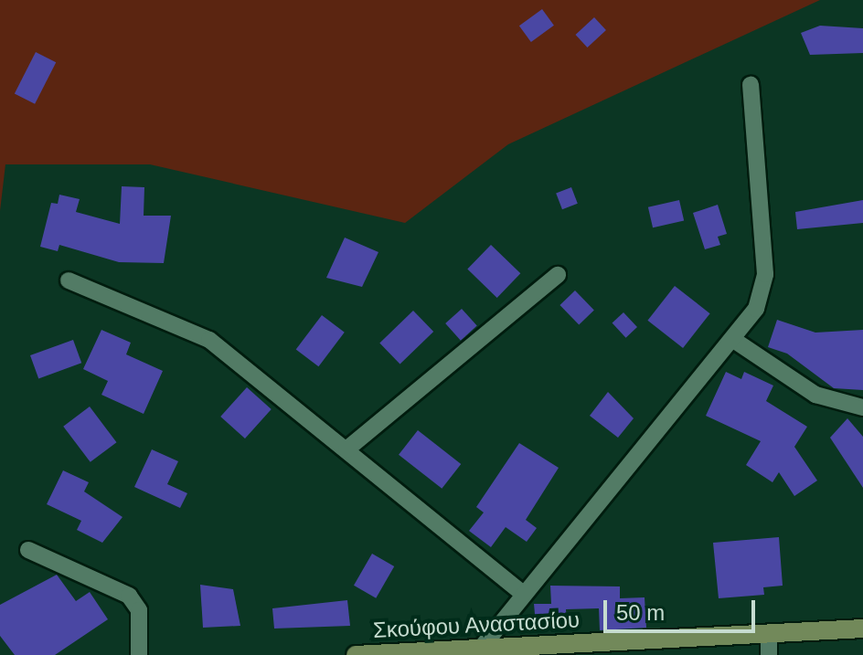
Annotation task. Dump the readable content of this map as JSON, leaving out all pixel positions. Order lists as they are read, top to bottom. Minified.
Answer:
{"streets":{"main road":["Σκούφου Αναστασίου"]},"scale_bar":"50 m"}
